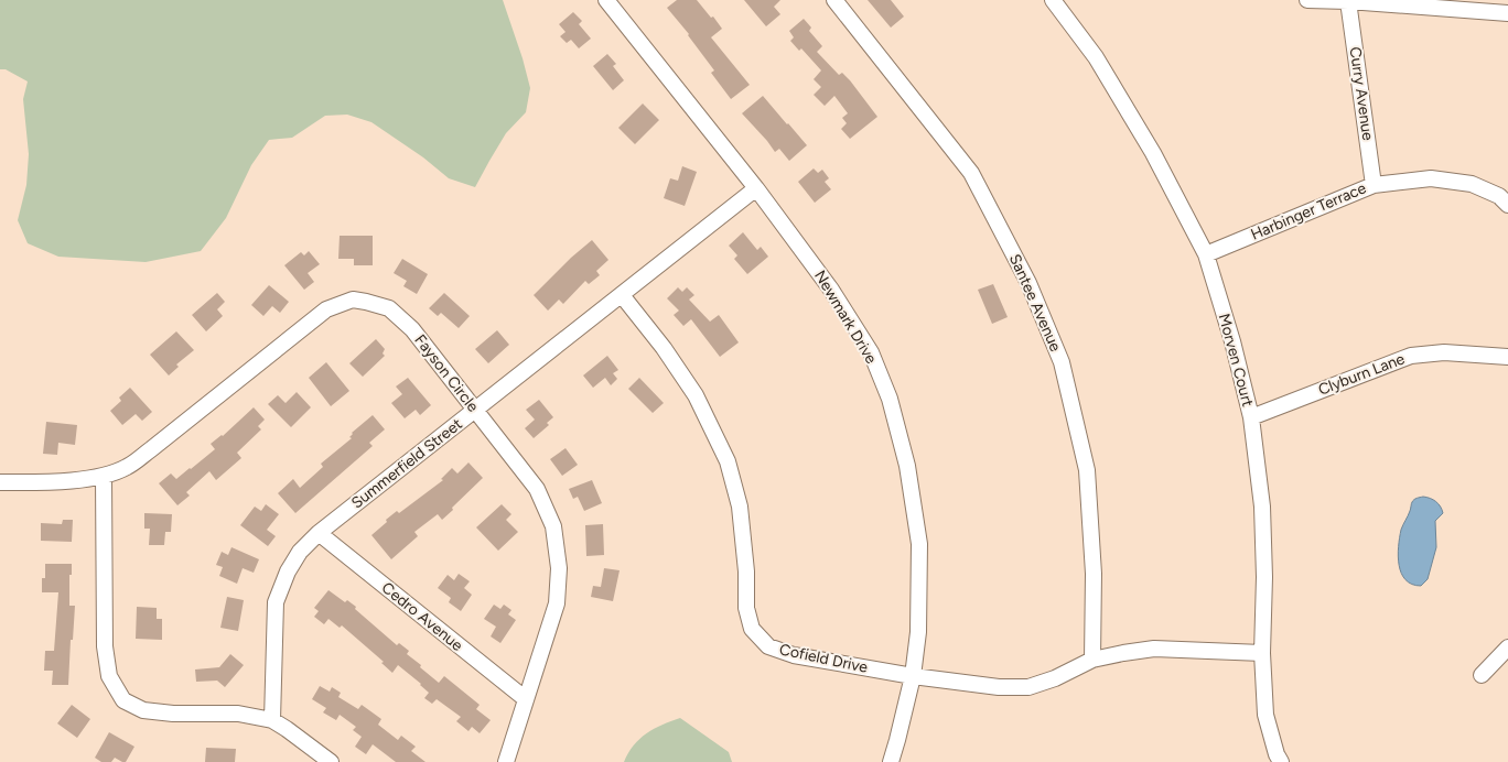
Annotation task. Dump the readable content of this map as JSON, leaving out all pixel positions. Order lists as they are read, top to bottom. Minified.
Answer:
{"streets":{"street":["Curry Avenue","Harbinger Terrace","Santee Avenue","Newmark Drive","Morven Court","Fayson Circle","Clyburn Lane","Summerfield Street","Cedro Avenue","Cofield Drive"]},"crossings":[["Curry Avenue","Harbinger Terrace"],["Harbinger Terrace","Morven Court"],["Santee Avenue","Cofield Drive"],["Newmark Drive","Summerfield Street"],["Newmark Drive","Cofield Drive"],["Morven Court","Clyburn Lane"],["Morven Court","Cofield Drive"],["Fayson Circle","Summerfield Street"],["Fayson Circle","Cedro Avenue"],["Summerfield Street","Cedro Avenue"],["Summerfield Street","Cofield Drive"]]}
